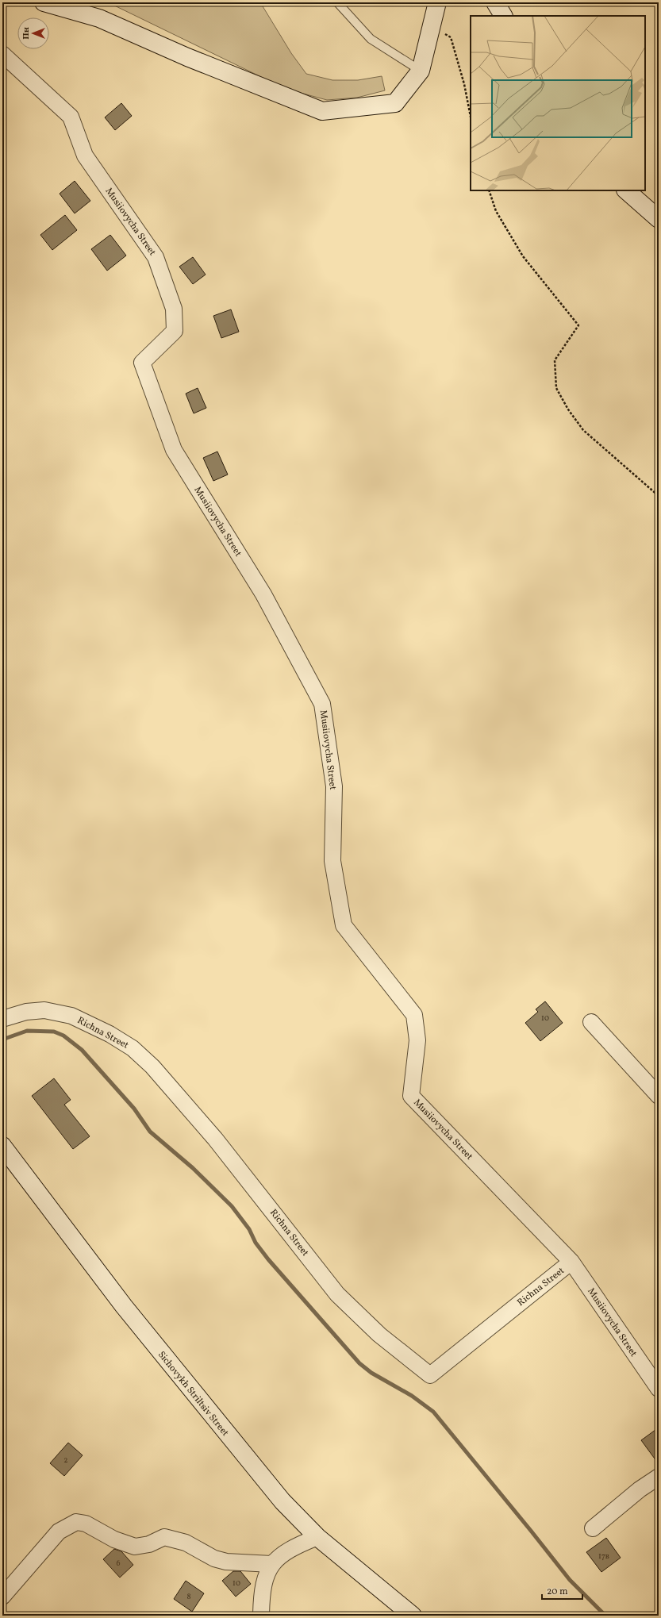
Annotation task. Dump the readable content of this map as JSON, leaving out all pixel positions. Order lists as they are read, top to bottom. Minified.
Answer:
{"streets":{"street":["Musiiovycha Street","Richna Street","Sichovykh Striltsiv Street"]},"crossings":[["Musiiovycha Street","Richna Street"]],"house_numbers":["10","2","17в","6","10","8"],"scale_bar":"20 m","north":"left"}
